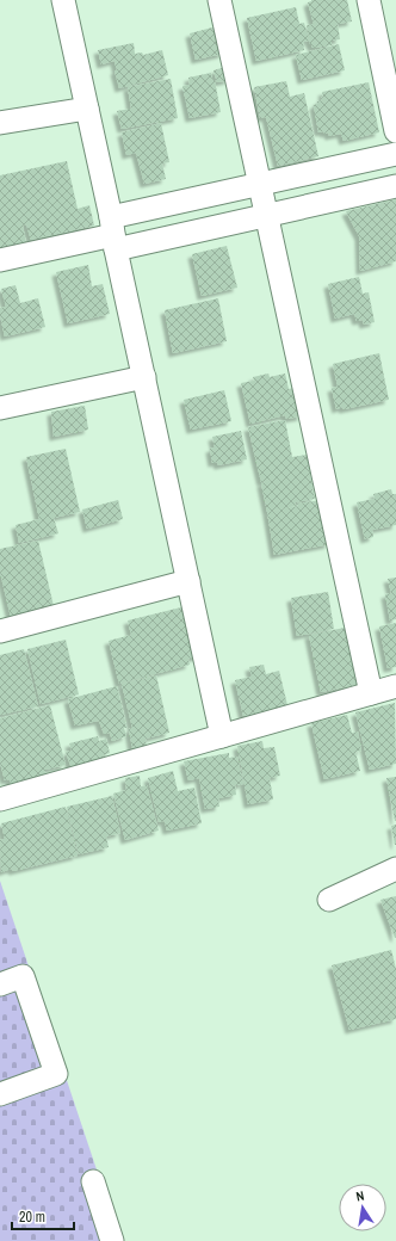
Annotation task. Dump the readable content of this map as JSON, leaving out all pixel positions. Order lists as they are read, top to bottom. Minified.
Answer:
{"scale_bar":"20 m","north":"top"}
